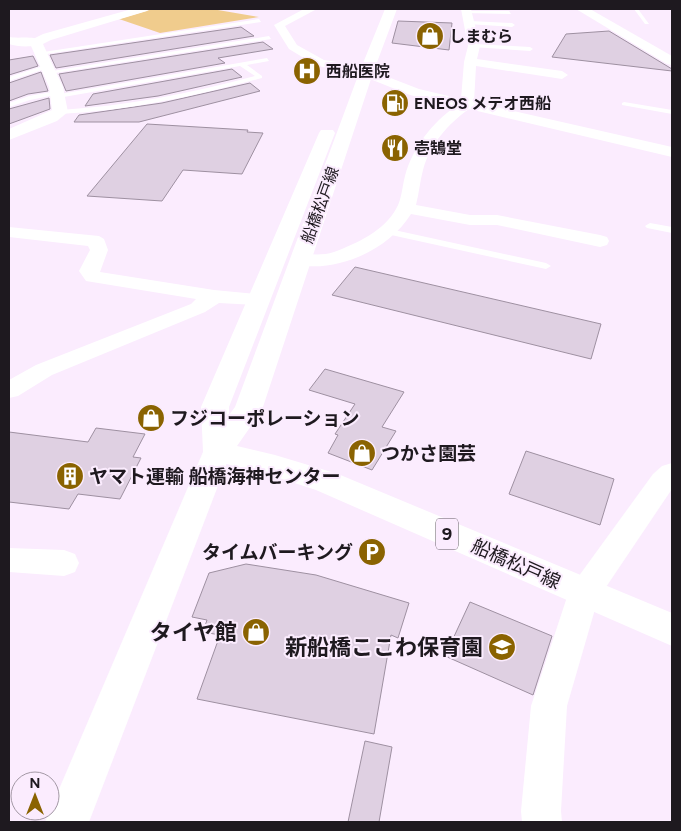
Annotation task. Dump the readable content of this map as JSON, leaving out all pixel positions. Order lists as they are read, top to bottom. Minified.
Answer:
{"streets":{"main road":["船橋松戸線","9"]},"places":{"shop":["しまむら","フジコーポレーション","つかさ園芸","タイヤ館"],"hospital":["西船医院"],"fuel station":["ENEOS メテオ西船"],"restaurant":["壱鵠堂"],"building":["ヤマト運輸 船橋海神センター"],"parking":["タイムバーキング"],"school or university":["新船橋ここわ保育園"]},"north":"top"}
